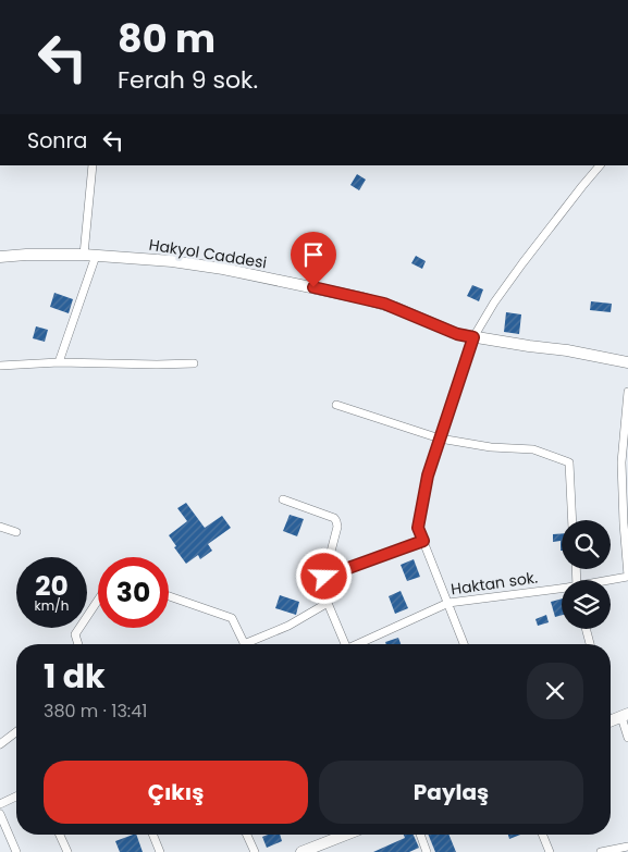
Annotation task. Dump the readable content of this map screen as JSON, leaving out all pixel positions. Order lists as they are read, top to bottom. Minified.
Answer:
{"streets":{"street":["Hakyol Caddesi","Haktan sok."]},"page":{"turn":["80 m","Ferah 9 sok."],"then":"Sonra","speed":"20 km/h","limit":"30","heading":["1 dk","380 m · 13:41"],"buttons":["Çıkış","Paylaş"]}}
